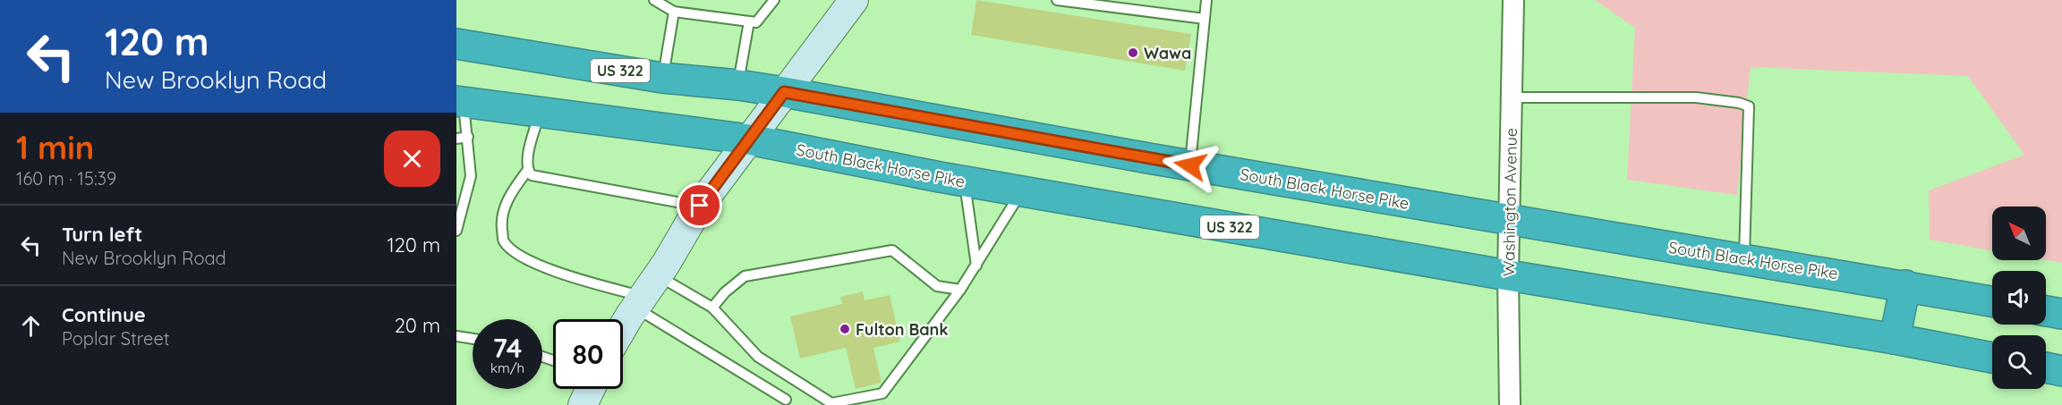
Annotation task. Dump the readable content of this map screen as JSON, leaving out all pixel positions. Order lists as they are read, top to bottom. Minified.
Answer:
{"streets":{"highway":["US 322","South Black Horse Pike"],"street":["Washington Avenue"]},"crossings":[["South Black Horse Pike","Washington Avenue"]],"places":["Wawa","Fulton Bank"],"north":"top left","page":{"turn":["120 m","New Brooklyn Road"],"heading":["1 min","160 m · 15:39"],"list":[{"name":"Turn left","note":"New Brooklyn Road","value":"120 m"},{"name":"Continue","note":"Poplar Street","value":"20 m"}],"speed":"74 km/h","limit":"80"}}
